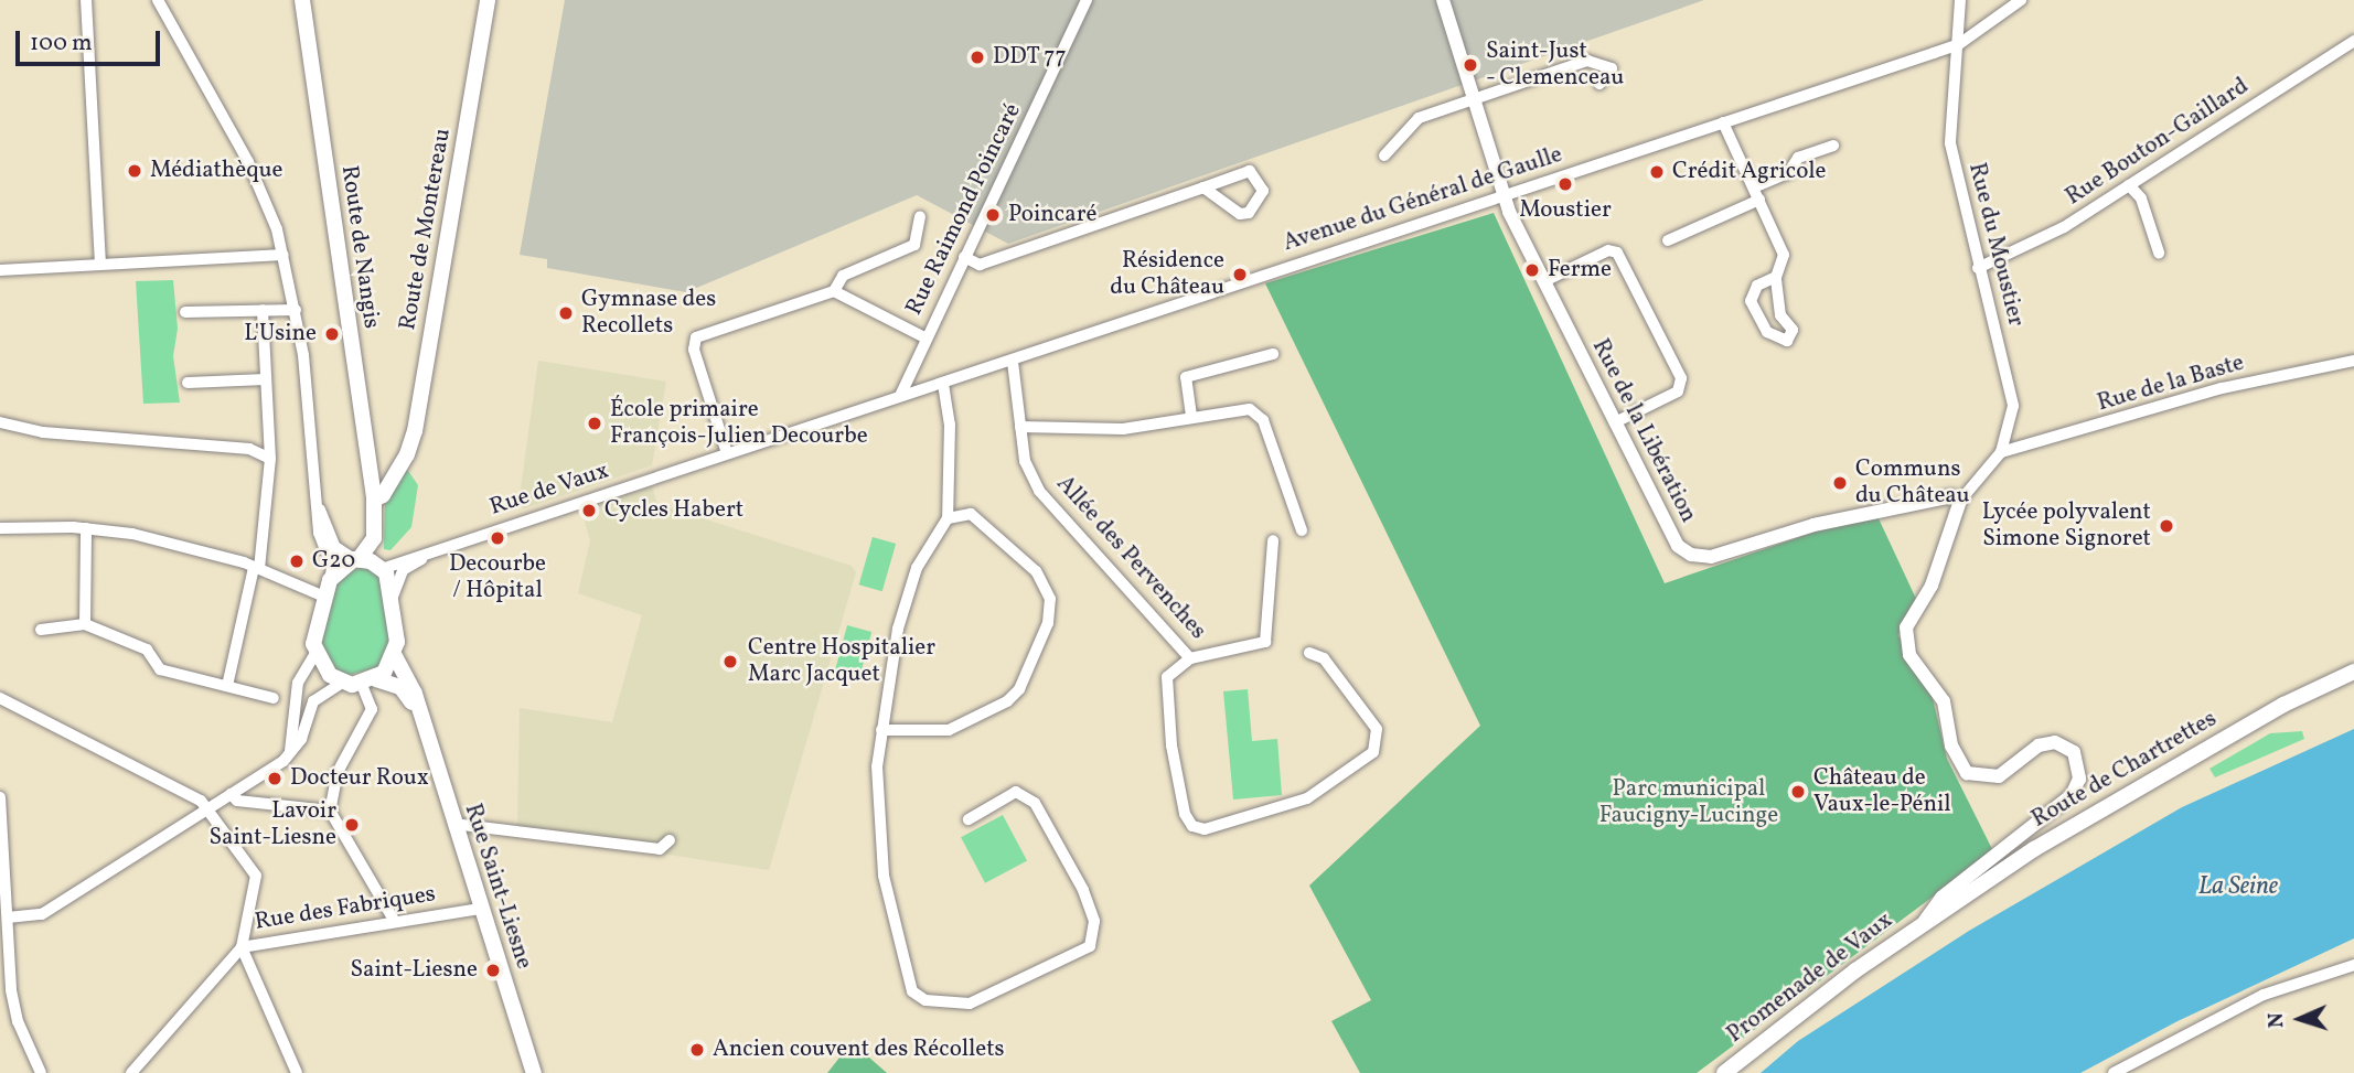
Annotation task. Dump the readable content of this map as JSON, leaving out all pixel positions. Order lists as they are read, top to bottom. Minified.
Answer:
{"streets":{"main road":["Route de Montereau","Route de Nangis","Route de Chartrettes","Rue Saint-Liesne","Promenade de Vaux"],"street":["Rue Bouton-Gaillard","Avenue du Général de Gaulle","Rue Raimond Poincaré","Rue du Moustier","Rue de la Baste","Rue de la Libération","Rue de Vaux","Allée des Pervenches","Rue des Fabriques"]},"crossings":[["Rue Bouton-Gaillard","Rue du Moustier"],["Avenue du Général de Gaulle","Rue Raimond Poincaré"],["Avenue du Général de Gaulle","Rue du Moustier"],["Avenue du Général de Gaulle","Rue de la Libération"],["Avenue du Général de Gaulle","Rue de Vaux"],["Avenue du Général de Gaulle","Allée des Pervenches"],["Rue Raimond Poincaré","Rue de Vaux"],["Route de Montereau","Route de Nangis"],["Rue du Moustier","Rue de la Baste"],["Route de Nangis","Rue de Vaux"],["Route de Nangis","Rue Saint-Liesne"],["Rue de Vaux","Rue Saint-Liesne"],["Route de Chartrettes","Promenade de Vaux"],["Rue Saint-Liesne","Rue des Fabriques"]],"water":["La Seine"],"parks":["Parc municipal Faucigny-Lucinge"],"places":["DDT 77","Saint-Just - Clemenceau","Médiathèque","Crédit Agricole","Moustier","Poincaré","Ferme","Résidence du Château","Gymnase des Recollets","L'Usine","École primaire François-Julien Decourbe","Communs du Château","Cycles Habert","Lycée polyvalent Simone Signoret","Decourbe / Hôpital","G20","Centre Hospitalier Marc Jacquet","Docteur Roux","Château de Vaux-le-Pénil","Lavoir Saint-Liesne","Saint-Liesne","Ancien couvent des Récollets"],"scale_bar":"100 m","north":"left"}
